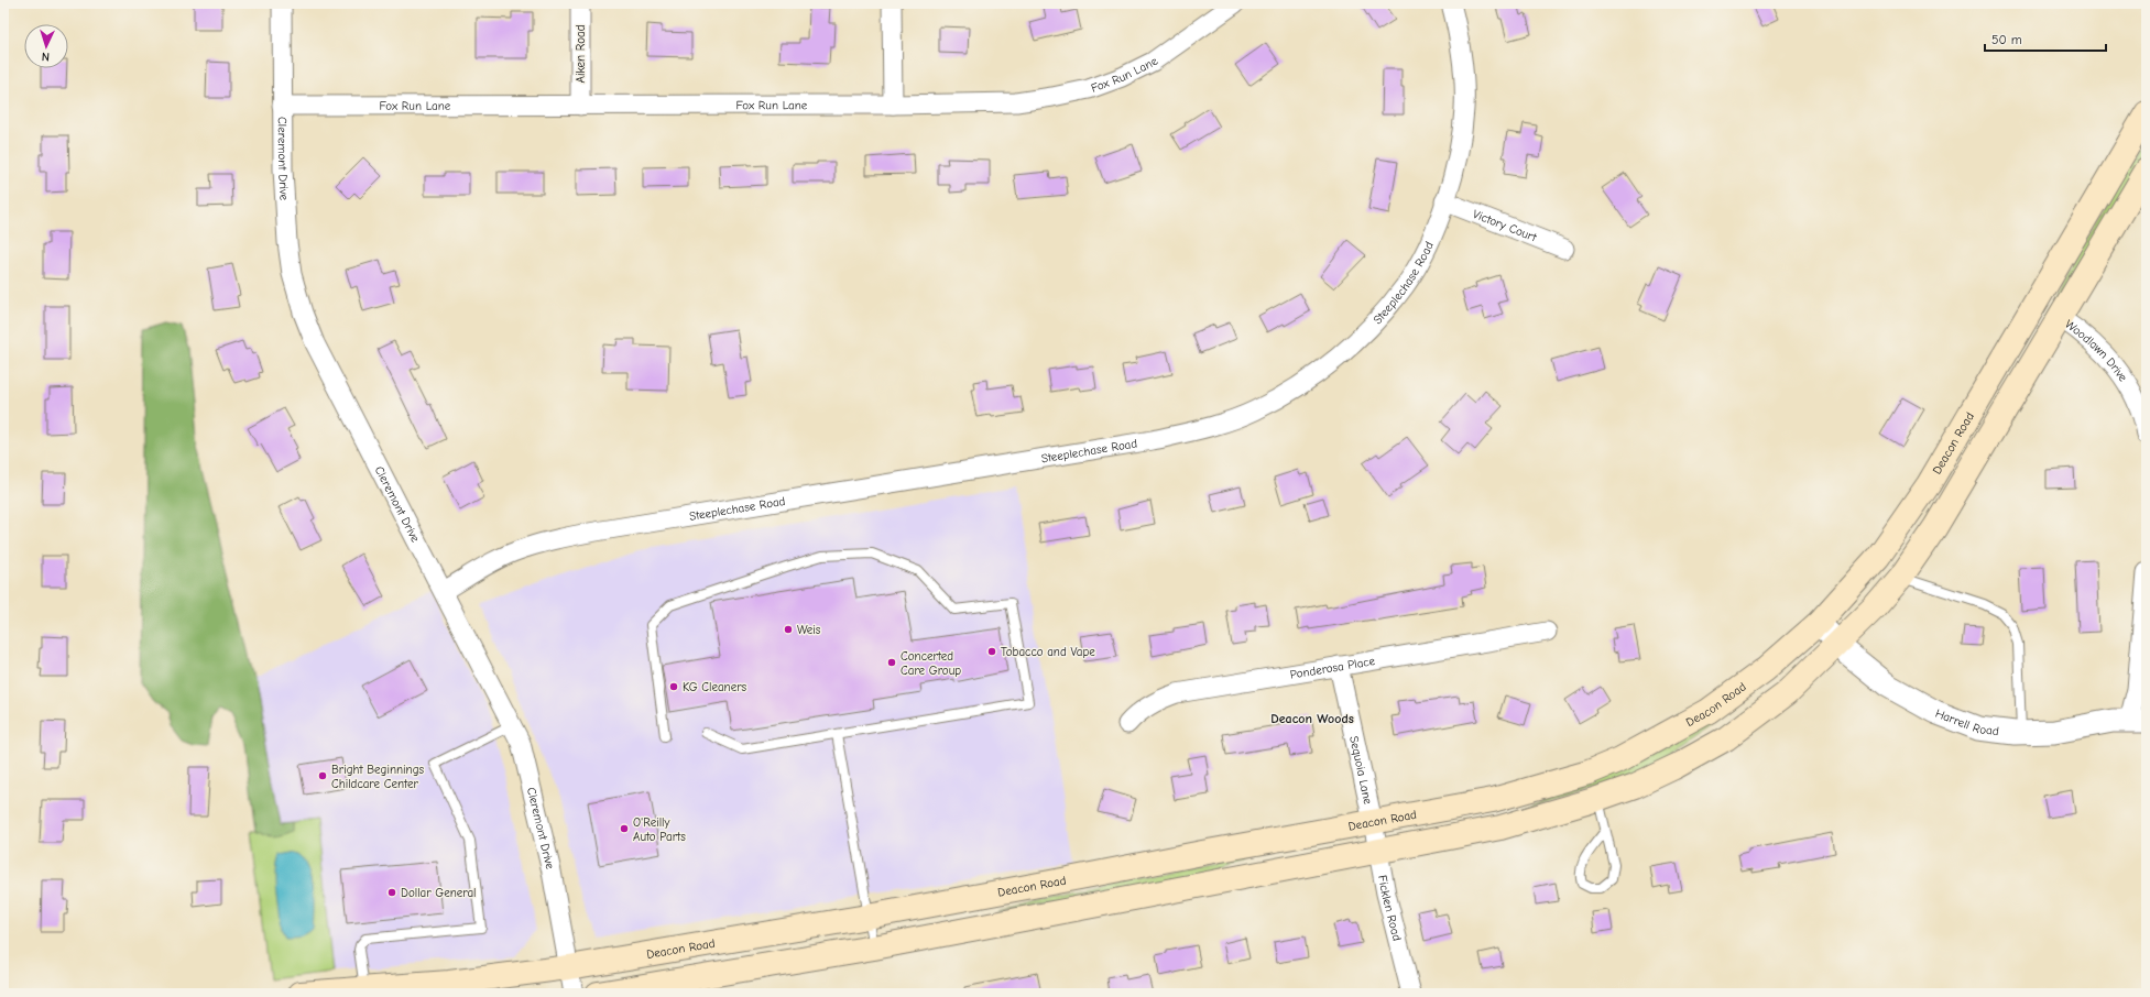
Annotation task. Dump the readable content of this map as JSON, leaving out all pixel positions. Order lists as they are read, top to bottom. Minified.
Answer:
{"streets":{"main road":["Deacon Road"],"street":["Aiken Road","Fox Run Lane","Cleremont Drive","Victory Court","Steeplechase Road","Woodlawn Drive","Ponderosa Place","Harrell Road","Sequoia Lane","Ficklen Road"]},"crossings":[["Aiken Road","Fox Run Lane"],["Fox Run Lane","Cleremont Drive"],["Cleremont Drive","Steeplechase Road"],["Cleremont Drive","Deacon Road"],["Victory Court","Steeplechase Road"],["Deacon Road","Harrell Road"],["Deacon Road","Sequoia Lane"],["Deacon Road","Ficklen Road"],["Ponderosa Place","Sequoia Lane"],["Sequoia Lane","Ficklen Road"]],"districts":["Deacon Woods"],"places":["Weis","Tobacco and Vape","Concerted Care Group","KG Cleaners","Bright Beginnings Childcare Center","O'Reilly Auto Parts","Dollar General"],"scale_bar":"50 m","north":"bottom"}
